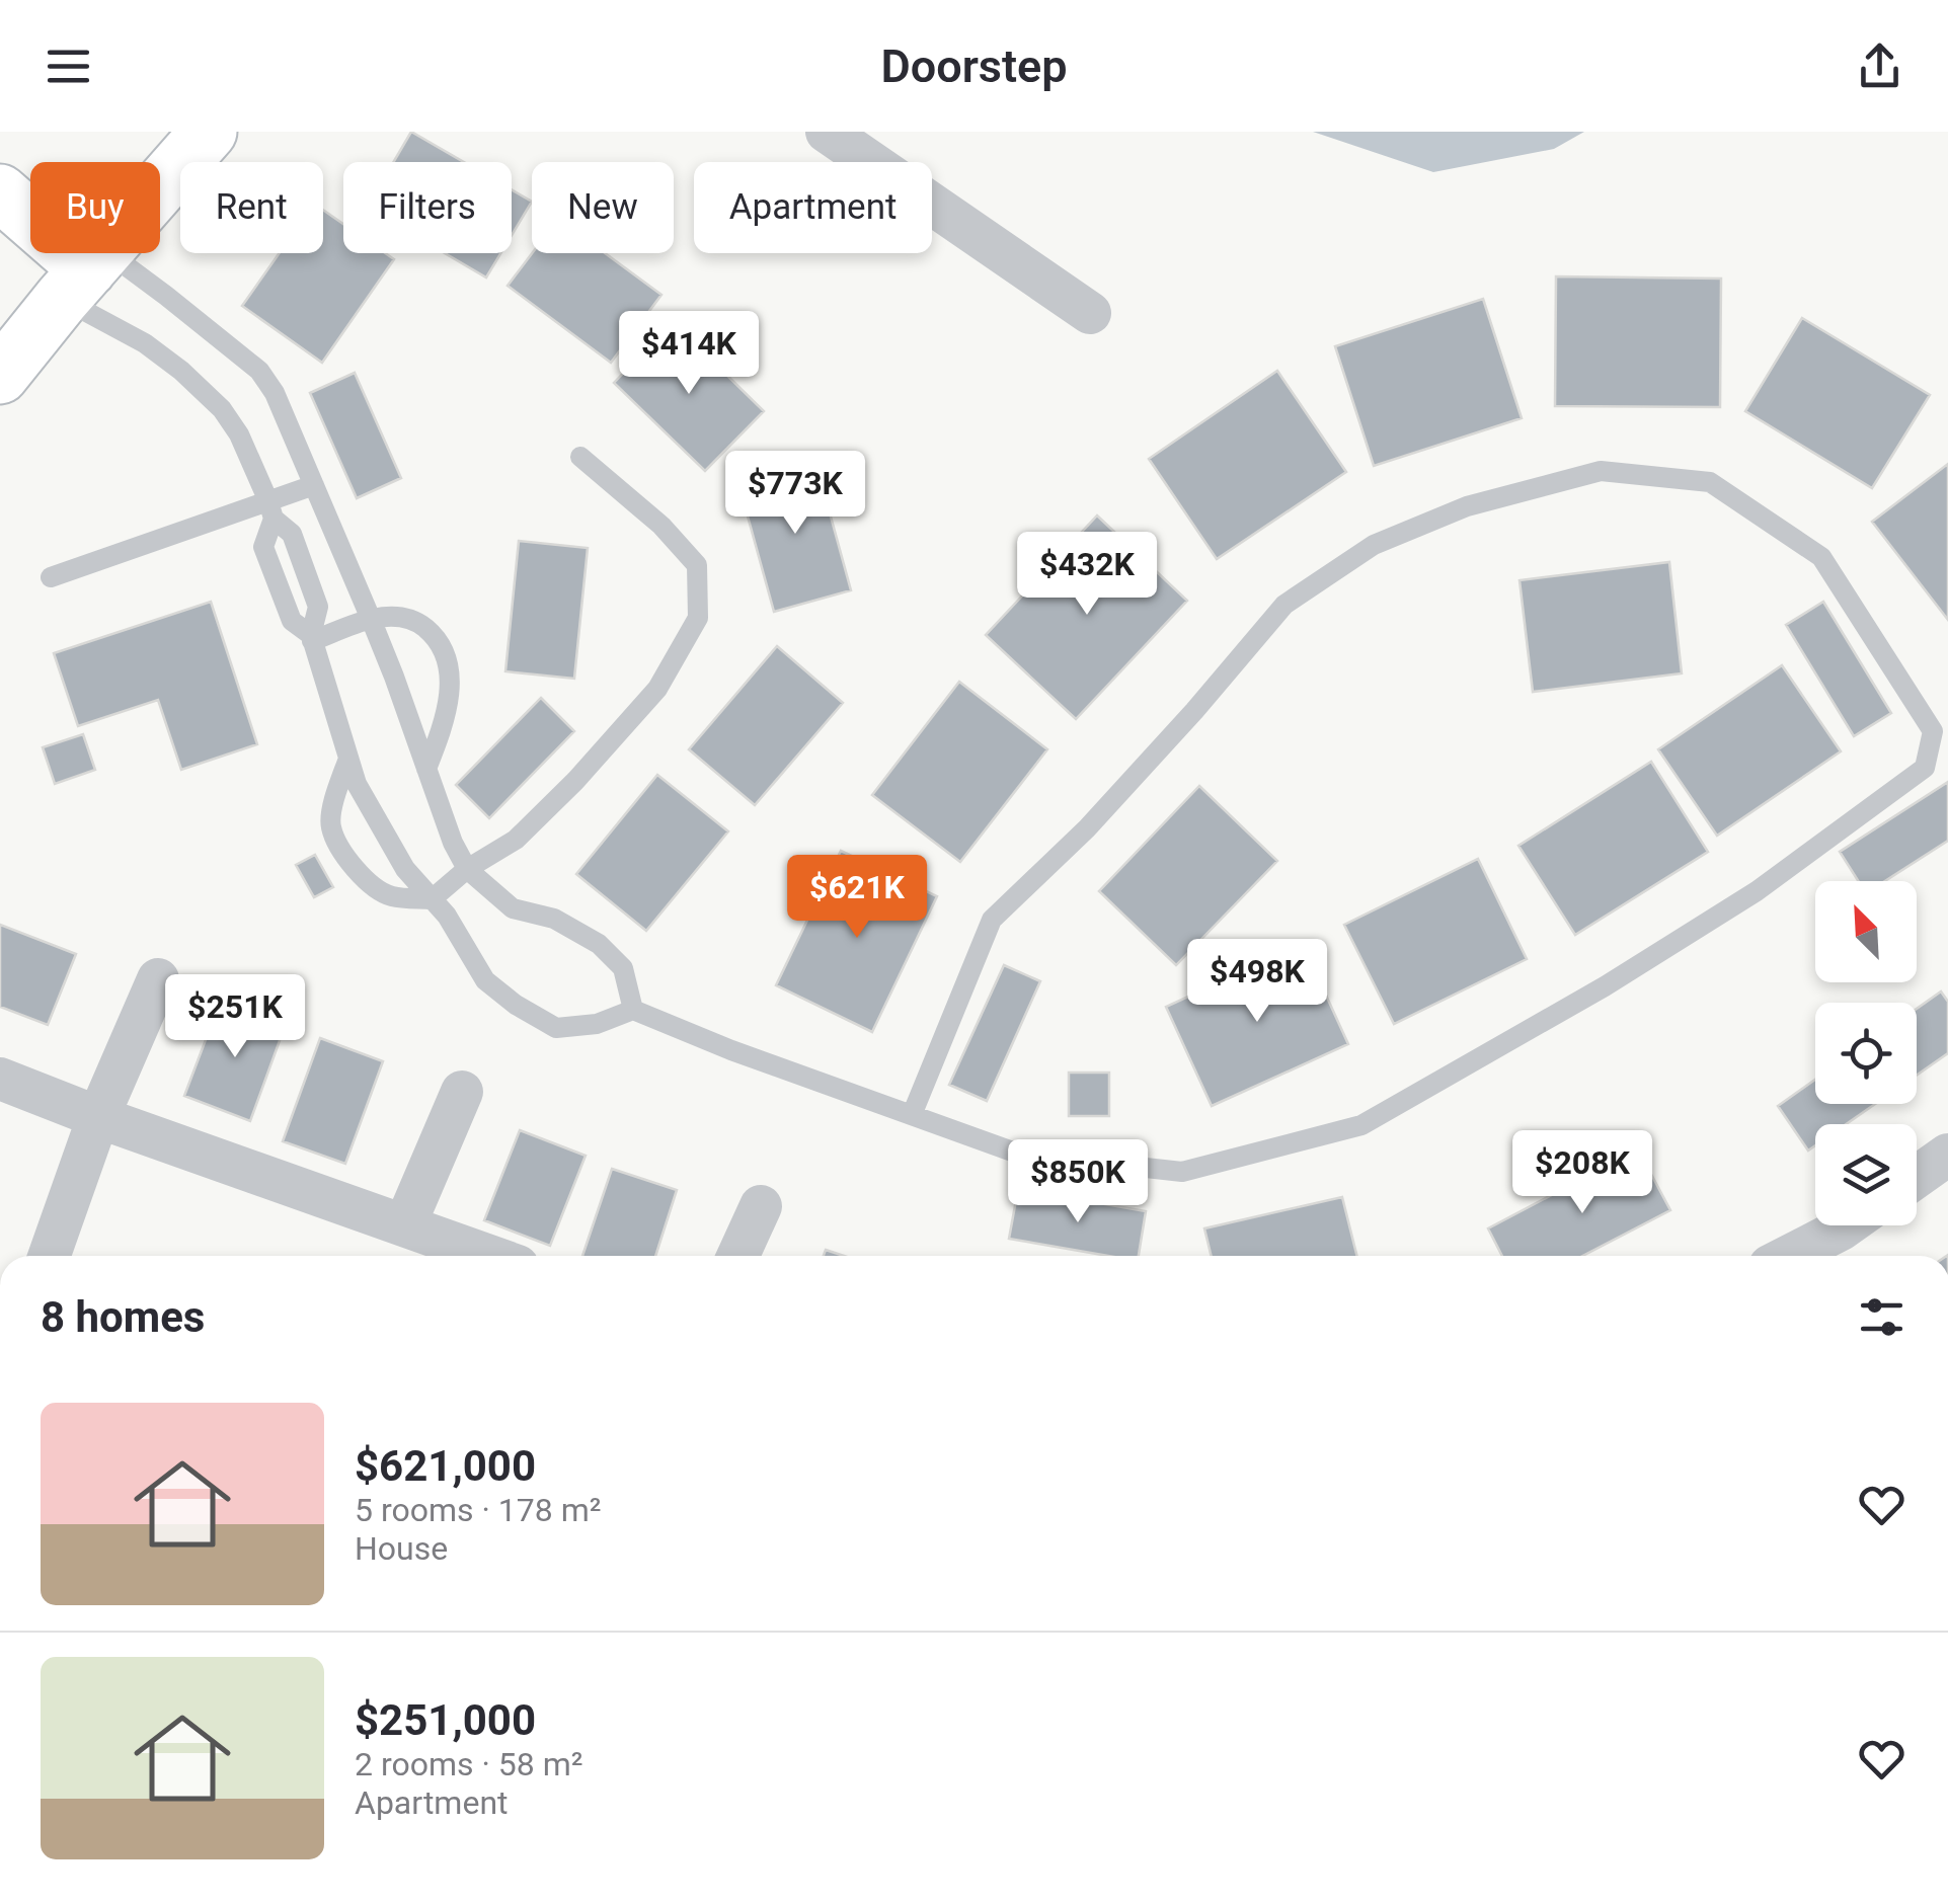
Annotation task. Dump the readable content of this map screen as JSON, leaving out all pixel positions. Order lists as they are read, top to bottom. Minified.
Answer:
{"north":"top left","page":{"header":"Doorstep","chip":["Buy","Rent","Filters","New","Apartment"],"price":["$414K","$773K","$432K","$621K","$498K","$251K","$208K","$850K"],"heading":"8 homes","list":[{"name":"$621,000","note":"5 rooms · 178 m² · House"},{"name":"$251,000","note":"2 rooms · 58 m² · Apartment"}]}}
